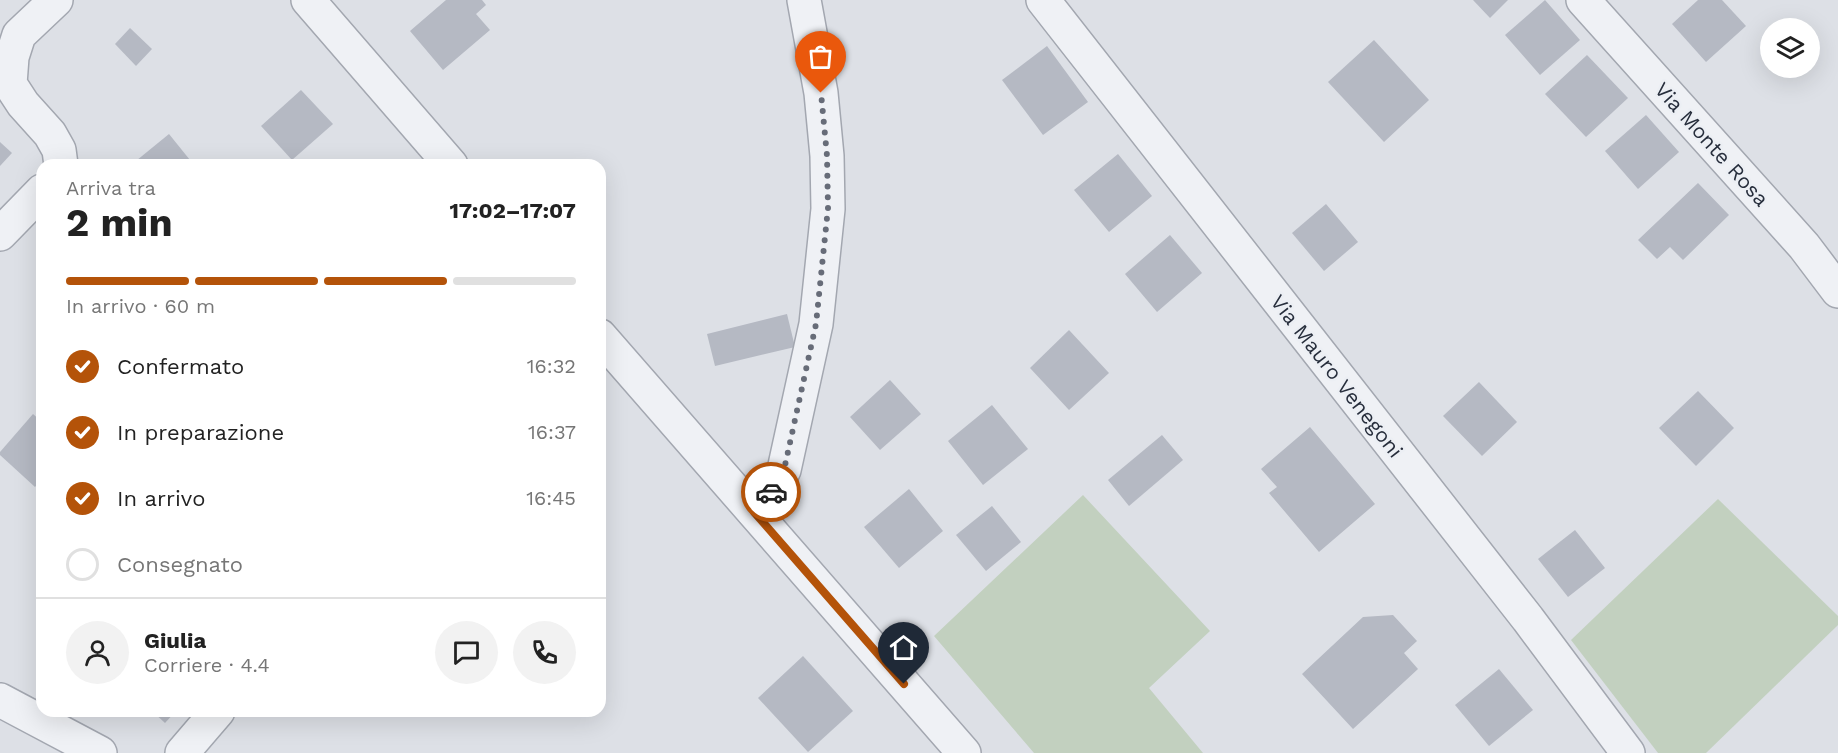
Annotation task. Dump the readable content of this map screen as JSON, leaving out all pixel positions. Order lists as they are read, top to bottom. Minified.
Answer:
{"streets":{"street":["Via Monte Rosa","Via Mauro Venegoni"]},"page":{"heading":["2 min","Arriva tra","17:02–17:07"],"panel":["Giulia","Corriere · 4.4"],"bar":"In arrivo · 60 m","list":[["Confermato","16:32"],["In preparazione","16:37"],["In arrivo","16:45"],"Consegnato"]}}
